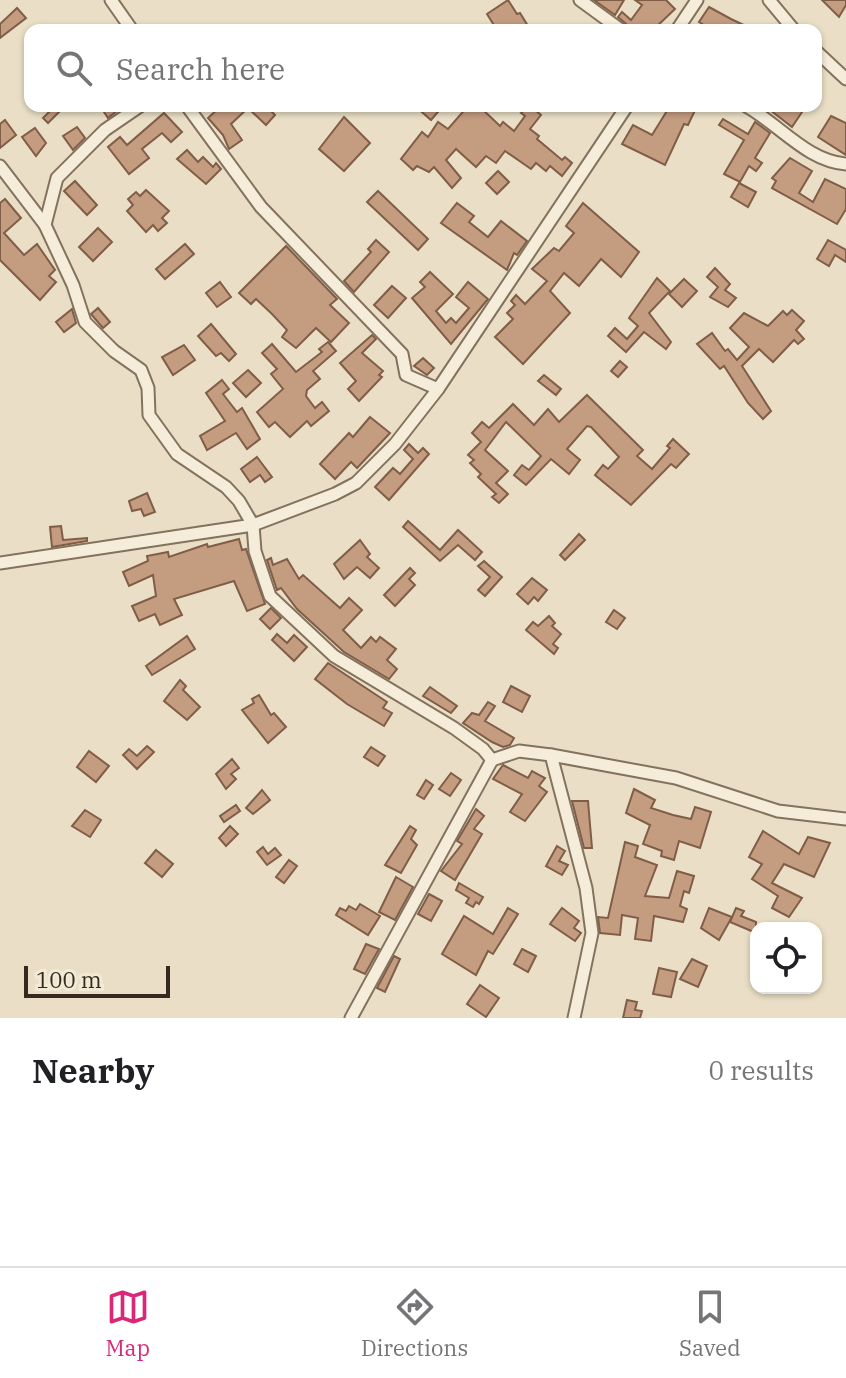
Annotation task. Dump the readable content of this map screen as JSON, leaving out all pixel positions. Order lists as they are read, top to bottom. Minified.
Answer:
{"scale_bar":"100 m","page":{"search":"Search here","scale":"100 m","heading":["Nearby","0 results"],"nav":["Map","Directions","Saved"]}}
